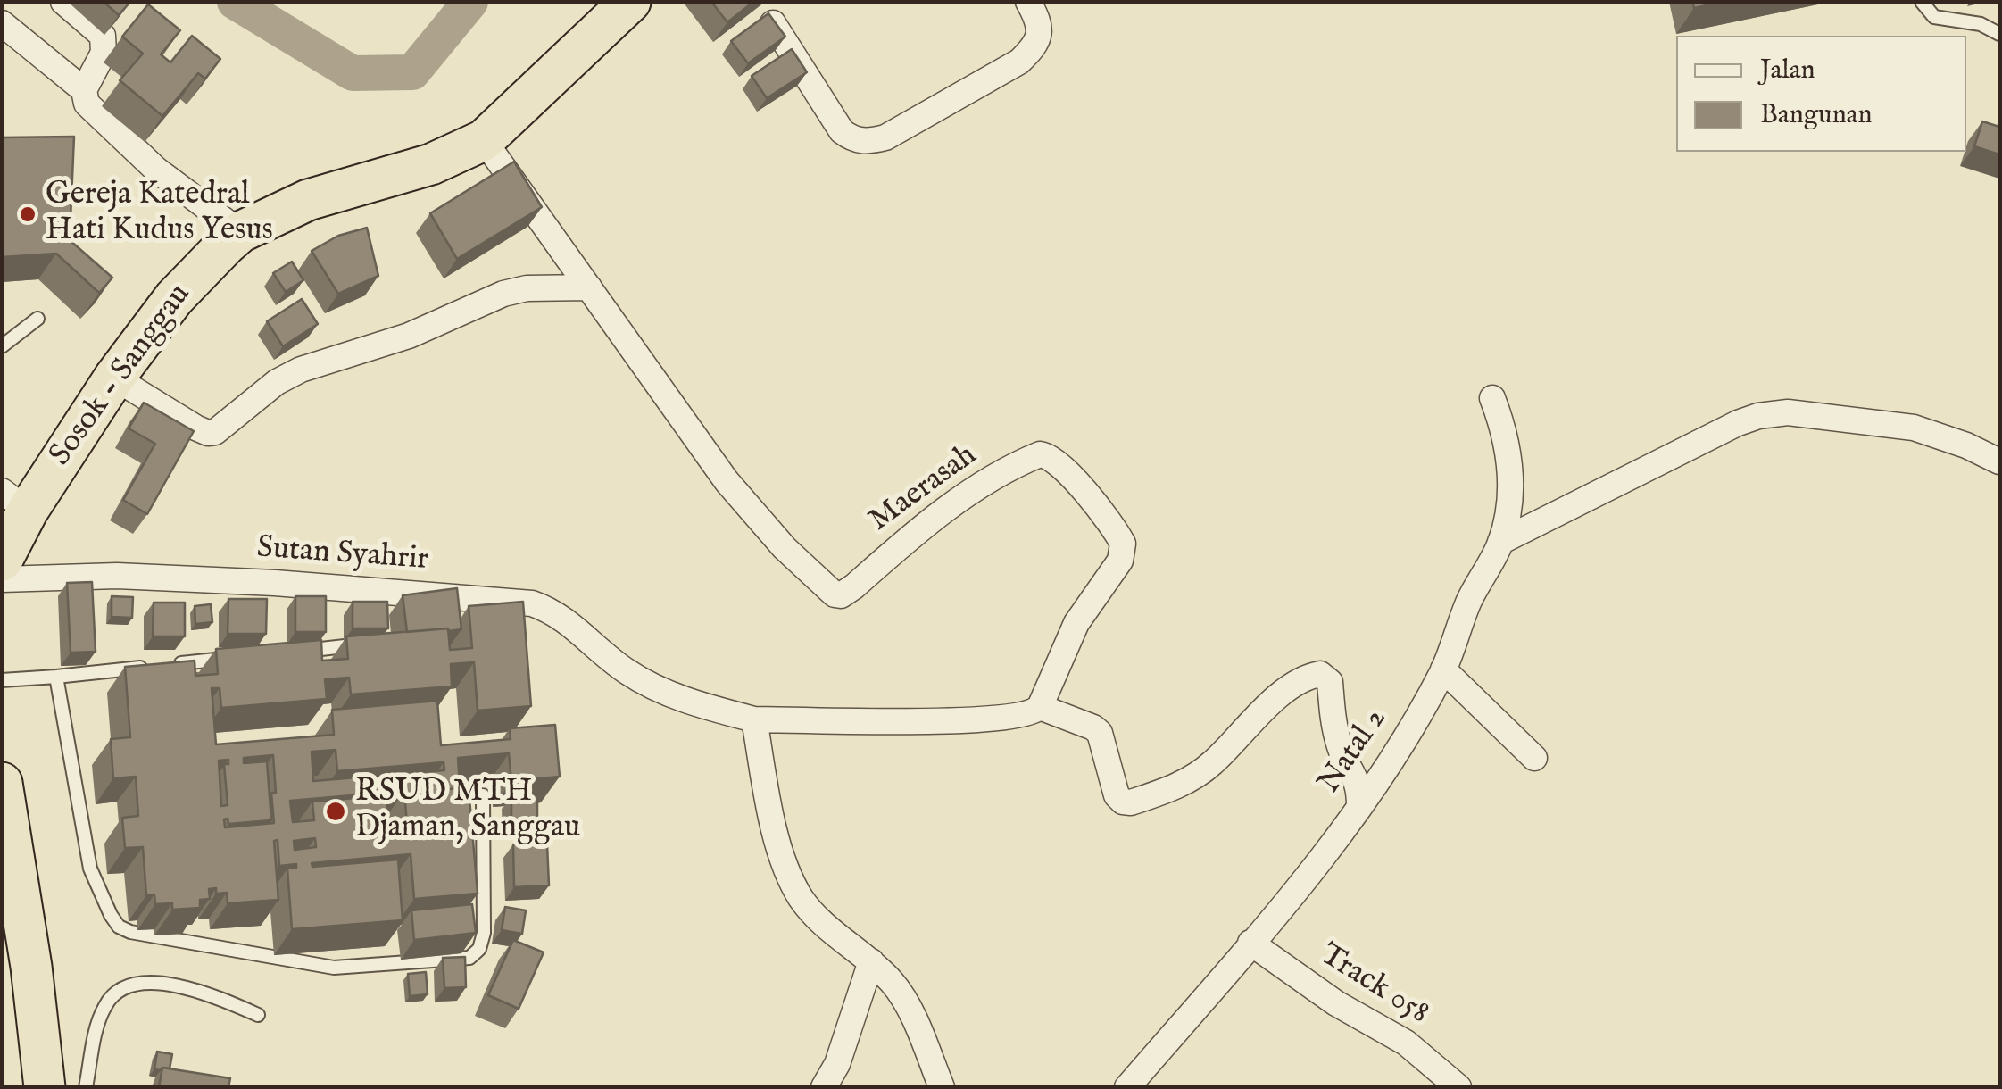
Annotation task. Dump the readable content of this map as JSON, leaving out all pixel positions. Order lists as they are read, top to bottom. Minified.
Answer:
{"streets":{"highway":["Sosok - Sanggau"],"street":["Maerasah","Sutan Syahrir","Natal 2","Track 058"]},"crossings":[["Sosok - Sanggau","Maerasah"],["Natal 2","Track 058"]],"places":["Gereja Katedral Hati Kudus Yesus","RSUD MTH Djaman, Sanggau"],"legend":["Jalan","Bangunan"]}
